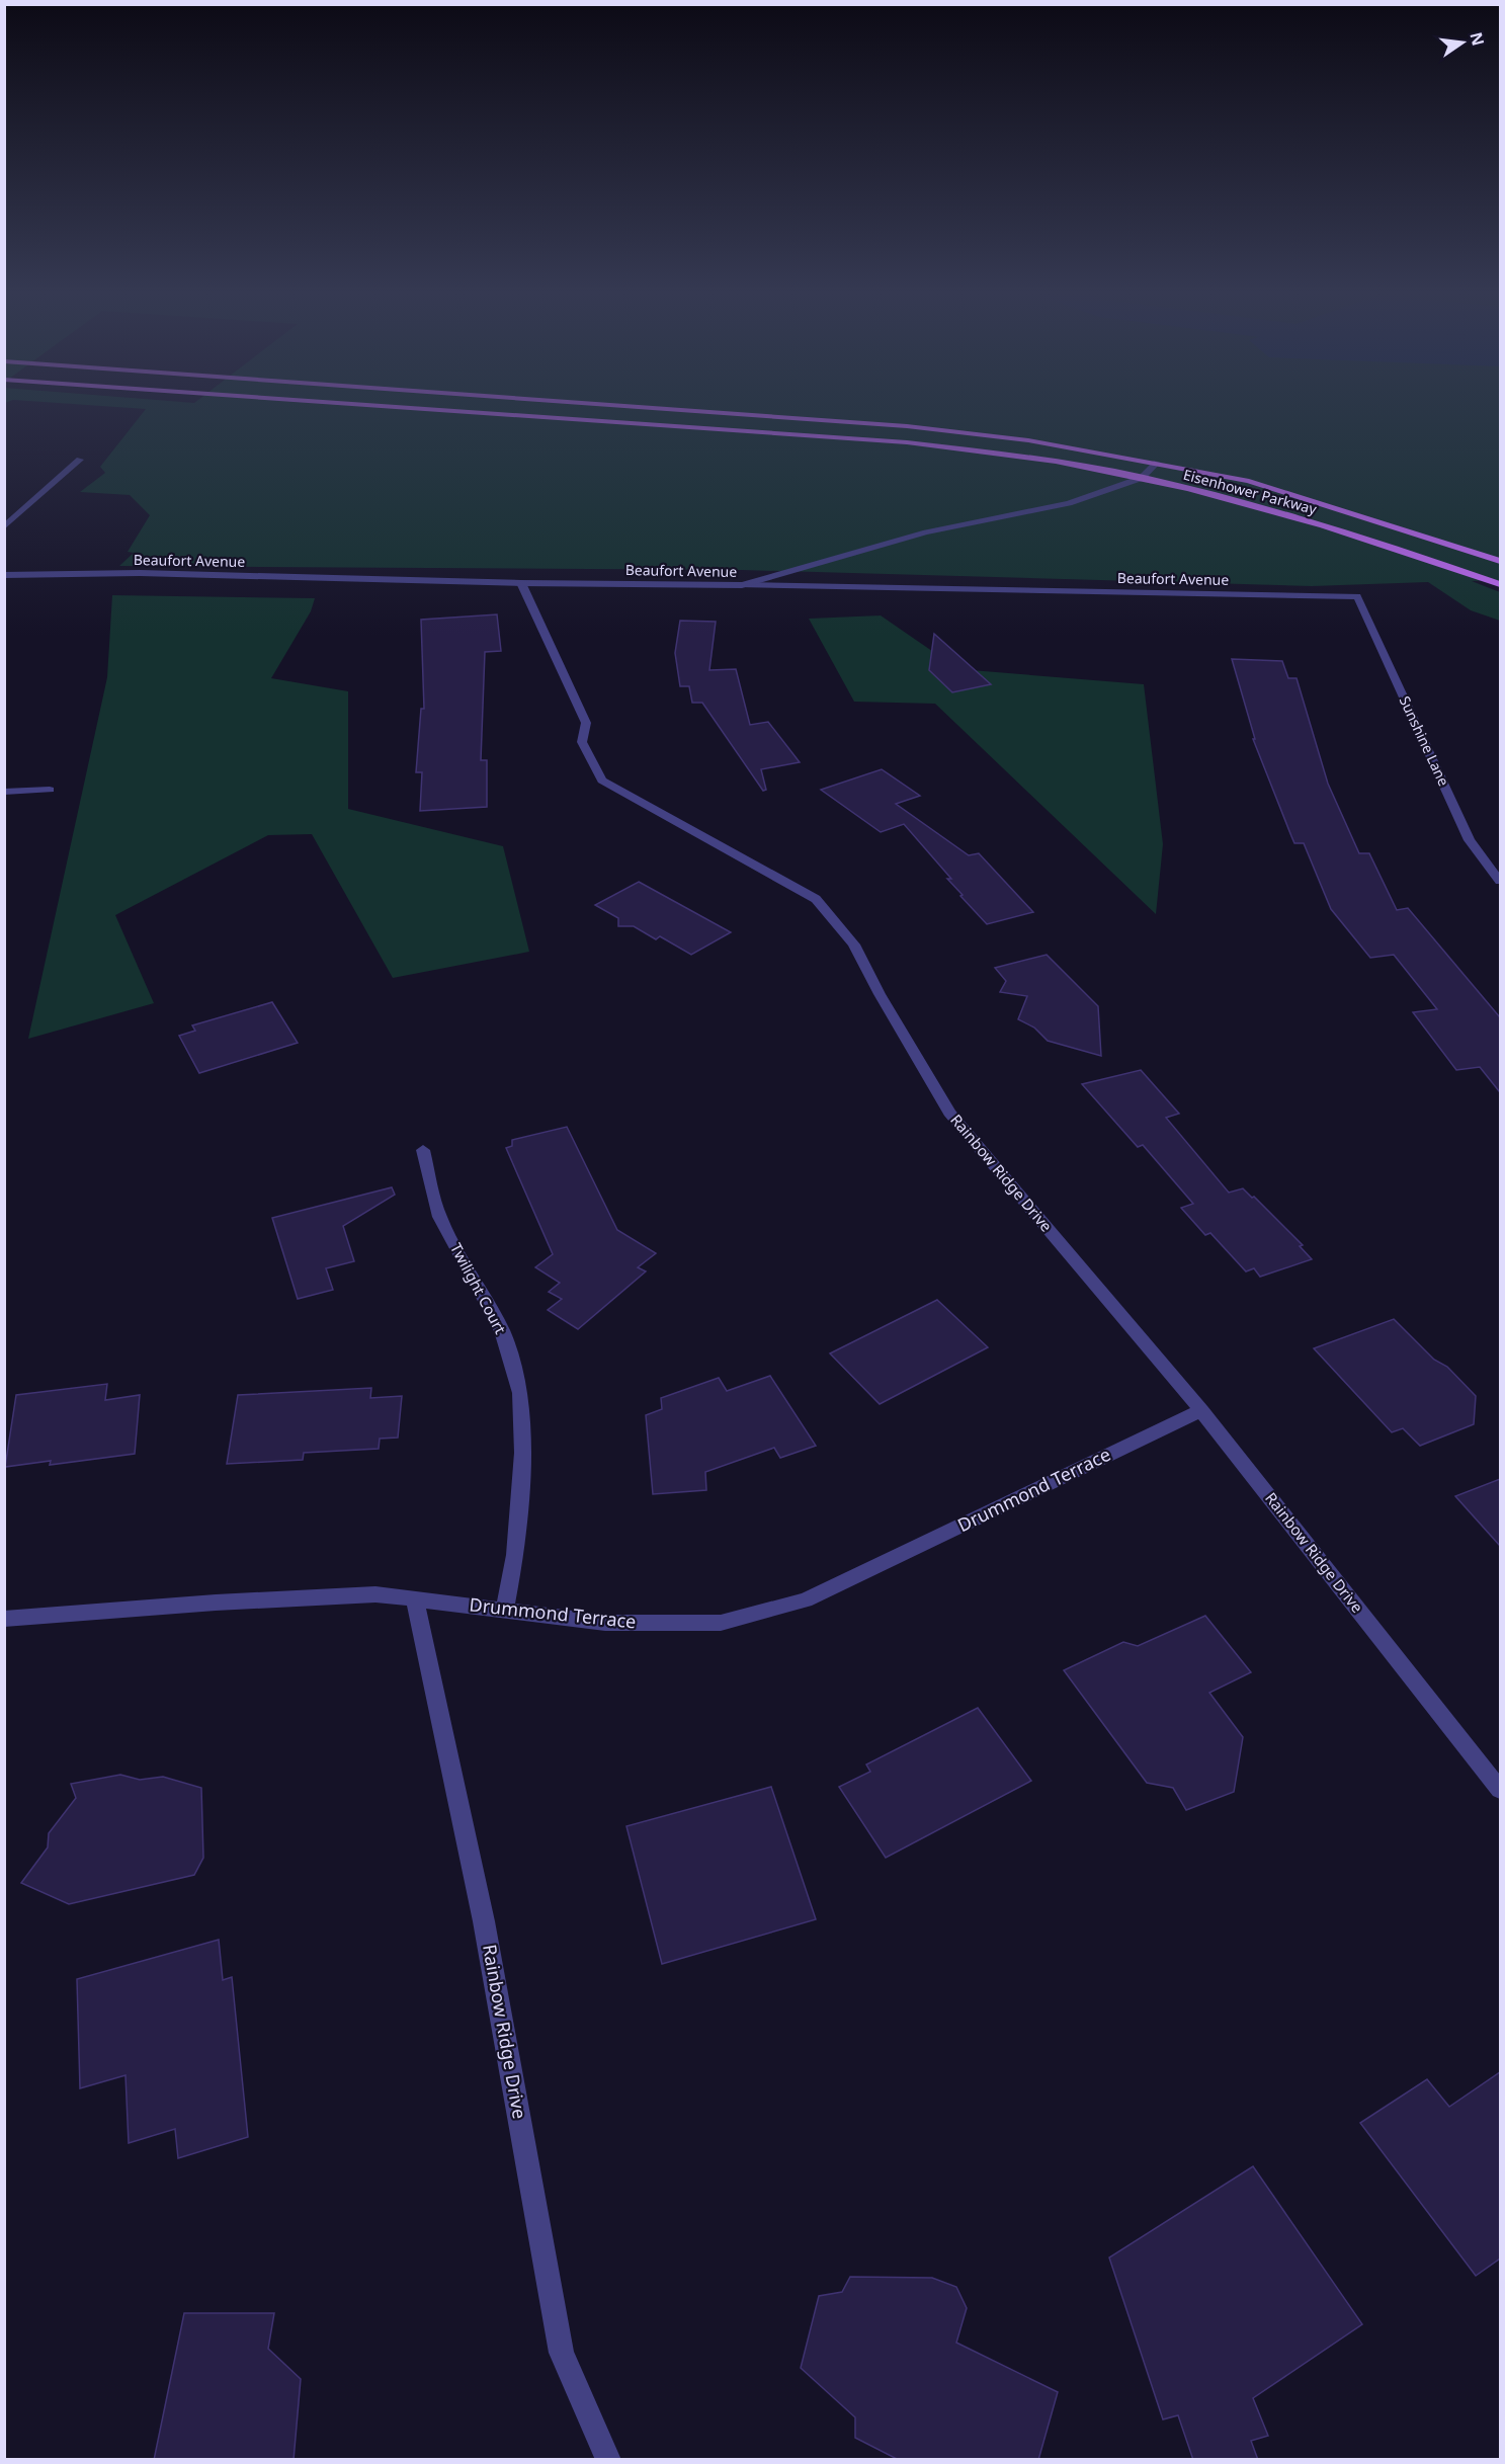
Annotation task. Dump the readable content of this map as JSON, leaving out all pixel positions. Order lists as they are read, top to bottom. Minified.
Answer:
{"streets":{"main road":["Eisenhower Parkway"],"street":["Beaufort Avenue","Sunshine Lane","Rainbow Ridge Drive","Twilight Court","Drummond Terrace"]},"crossings":[["Beaufort Avenue","Sunshine Lane"],["Beaufort Avenue","Rainbow Ridge Drive"],["Rainbow Ridge Drive","Drummond Terrace"],["Twilight Court","Drummond Terrace"]],"north":"right"}
